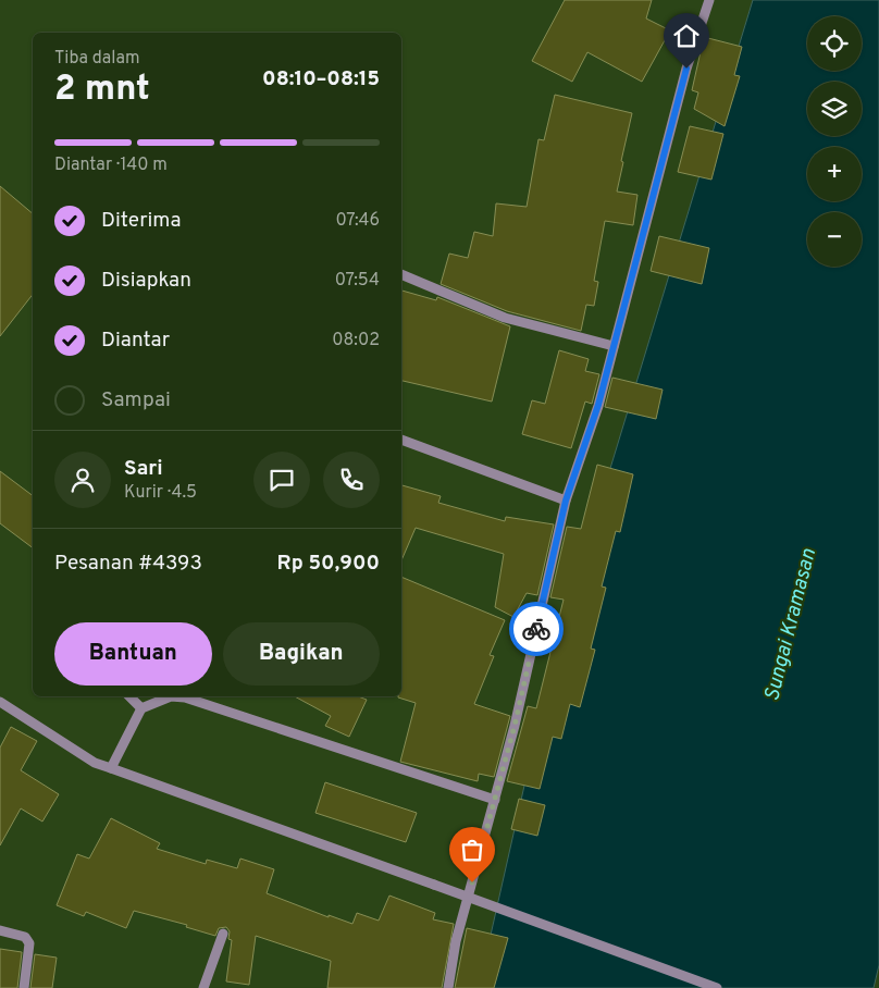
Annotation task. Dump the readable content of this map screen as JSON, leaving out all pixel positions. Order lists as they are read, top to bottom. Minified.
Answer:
{"water":["Sungai Kramasan"],"page":{"map_buttons":["+","−"],"heading":["2 mnt","Tiba dalam","08:10–08:15"],"panel":["Sari","Kurir · 4.5","Pesanan #4393","Rp 50,900"],"bar":"Diantar · 140 m","list":[["Diterima","07:46"],["Disiapkan","07:54"],["Diantar","08:02"],"Sampai"],"buttons":["Bantuan","Bagikan"]}}
